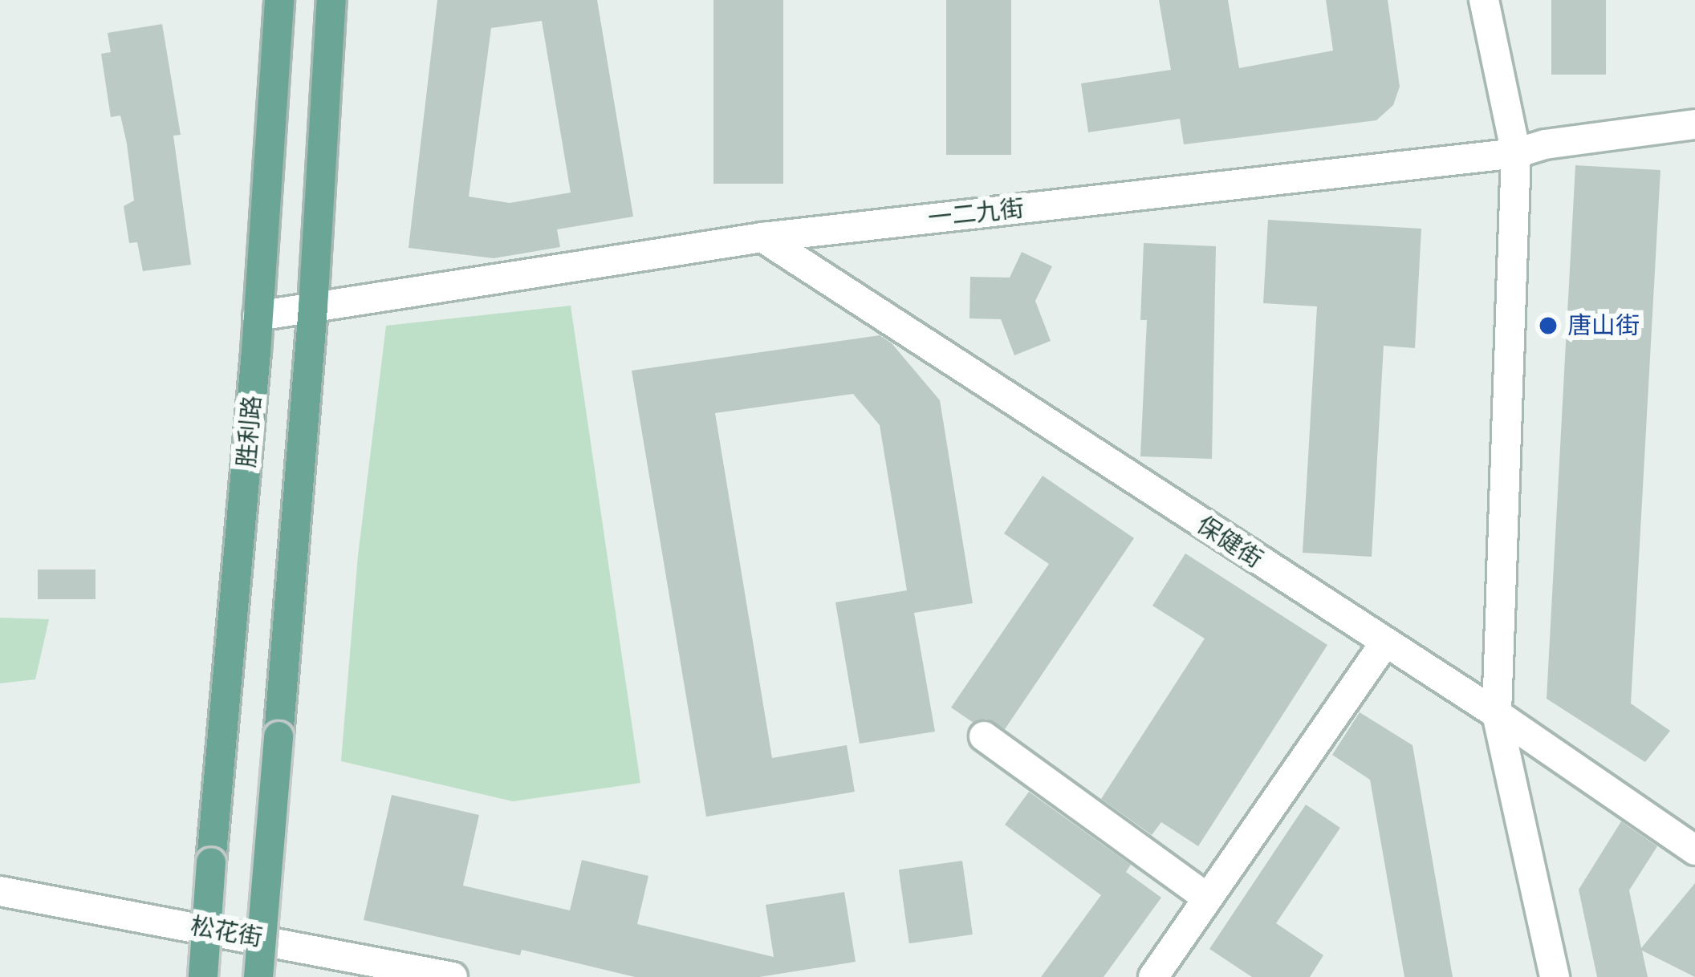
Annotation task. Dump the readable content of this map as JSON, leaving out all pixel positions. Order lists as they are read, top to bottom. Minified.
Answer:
{"streets":{"main road":["胜利路"],"street":["一二九街","保健街","松花街"]},"crossings":[["一二九街","胜利路"],["一二九街","保健街"]],"places":["唐山街"]}
